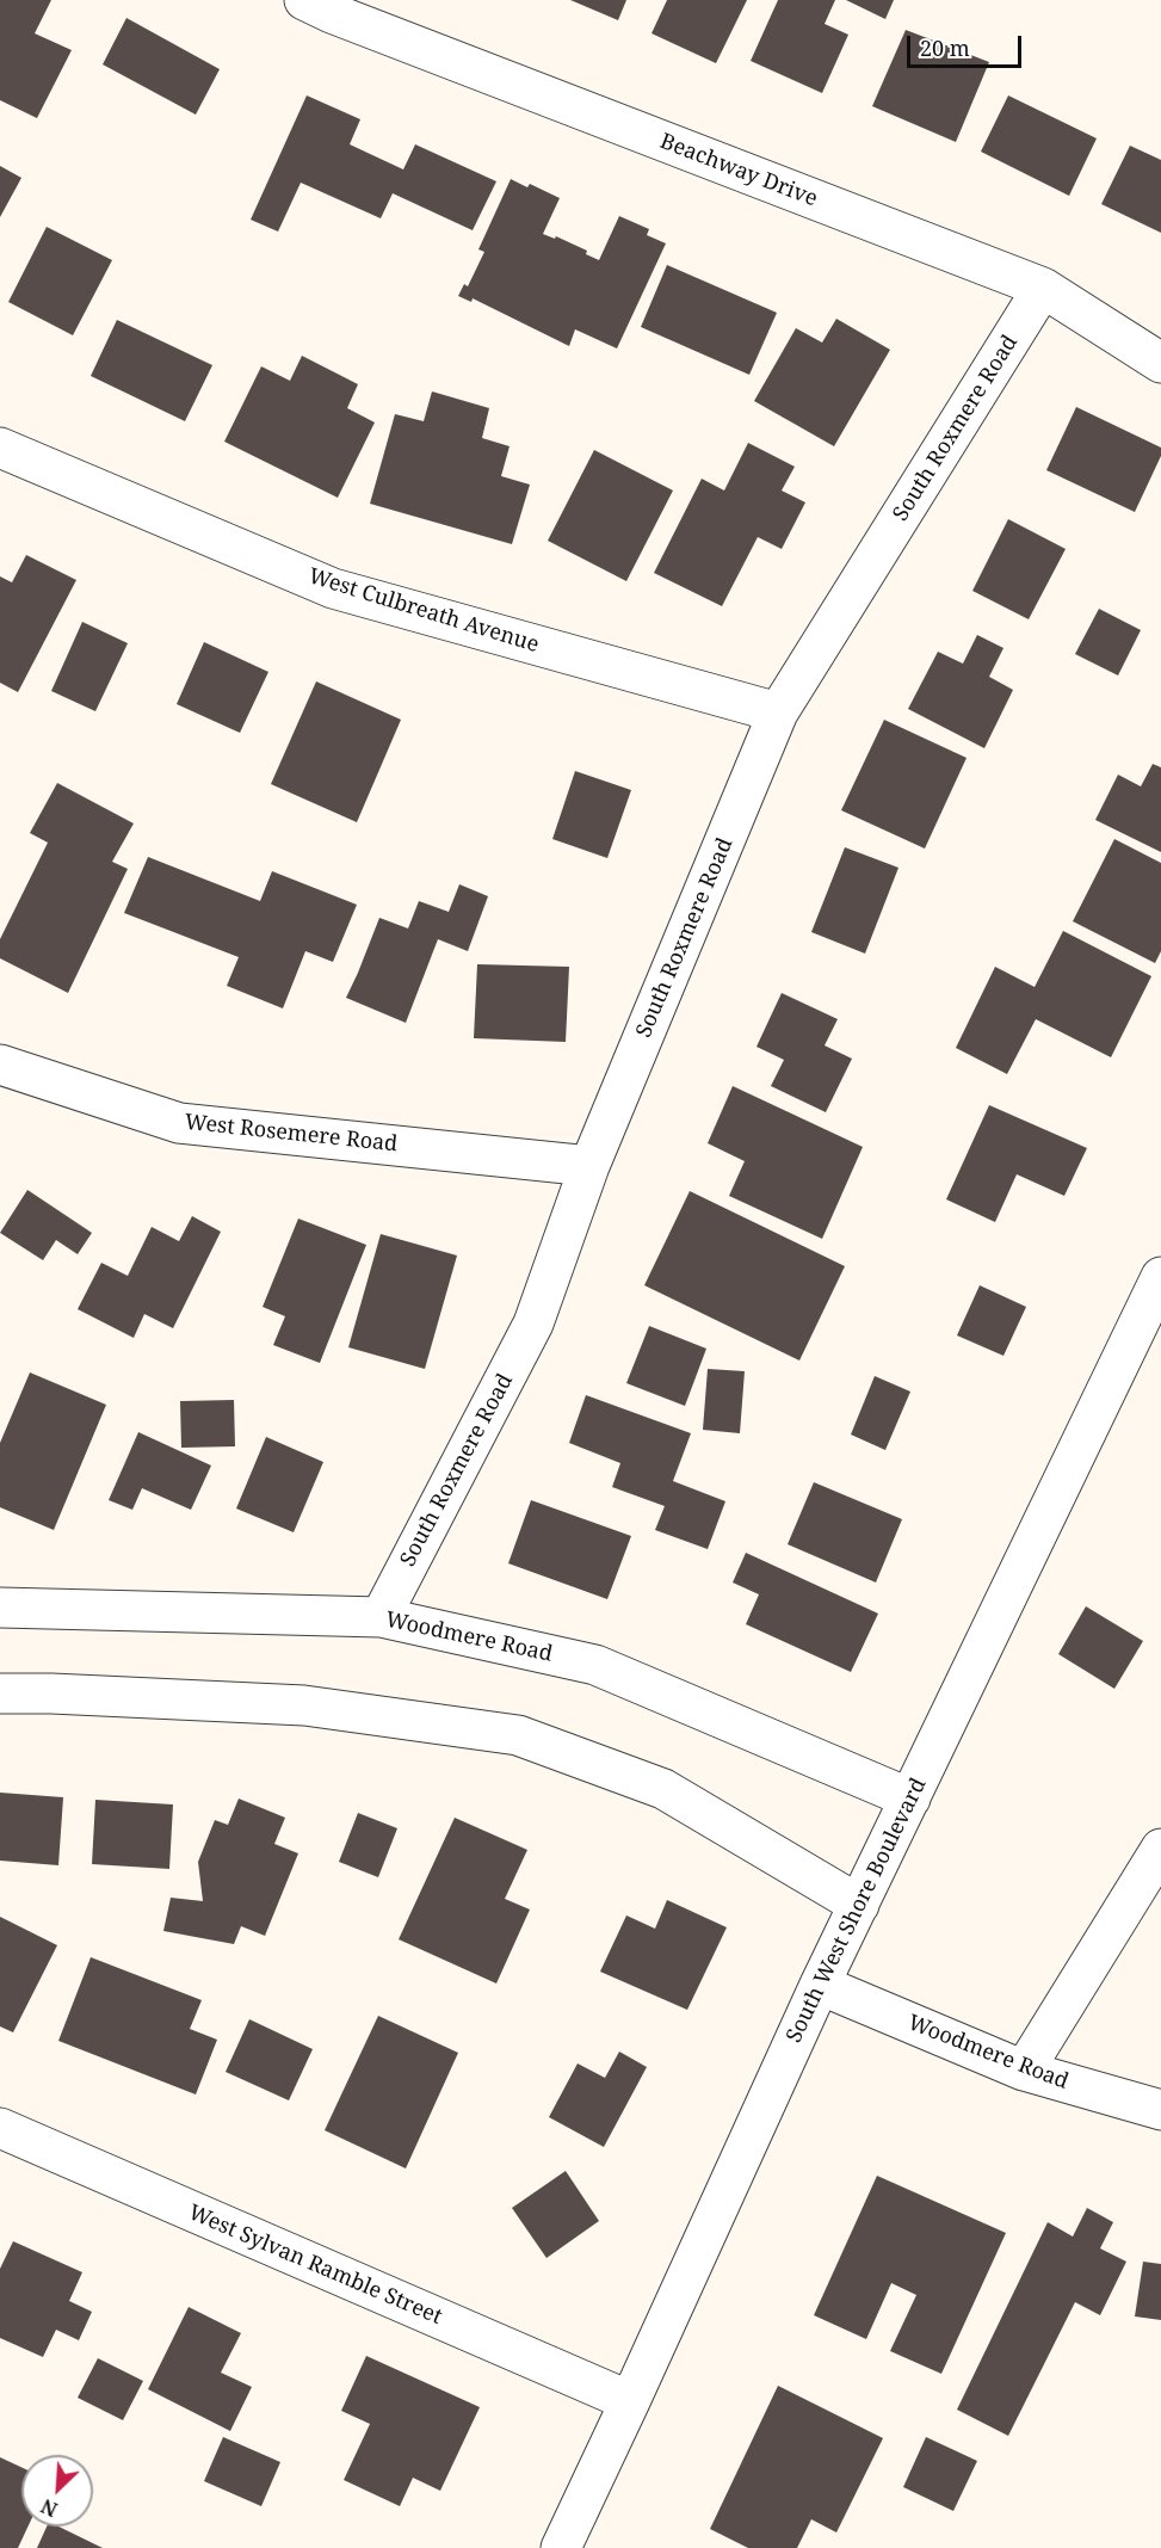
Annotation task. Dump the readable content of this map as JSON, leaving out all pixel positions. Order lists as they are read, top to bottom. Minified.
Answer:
{"streets":{"street":["Beachway Drive","South Roxmere Road","West Culbreath Avenue","West Rosemere Road","Woodmere Road","South West Shore Boulevard","West Sylvan Ramble Street"]},"crossings":[["Beachway Drive","South Roxmere Road"],["South Roxmere Road","West Culbreath Avenue"],["South Roxmere Road","West Rosemere Road"],["South Roxmere Road","Woodmere Road"],["Woodmere Road","South West Shore Boulevard"],["South West Shore Boulevard","West Sylvan Ramble Street"]],"scale_bar":"20 m","north":"bottom left"}
